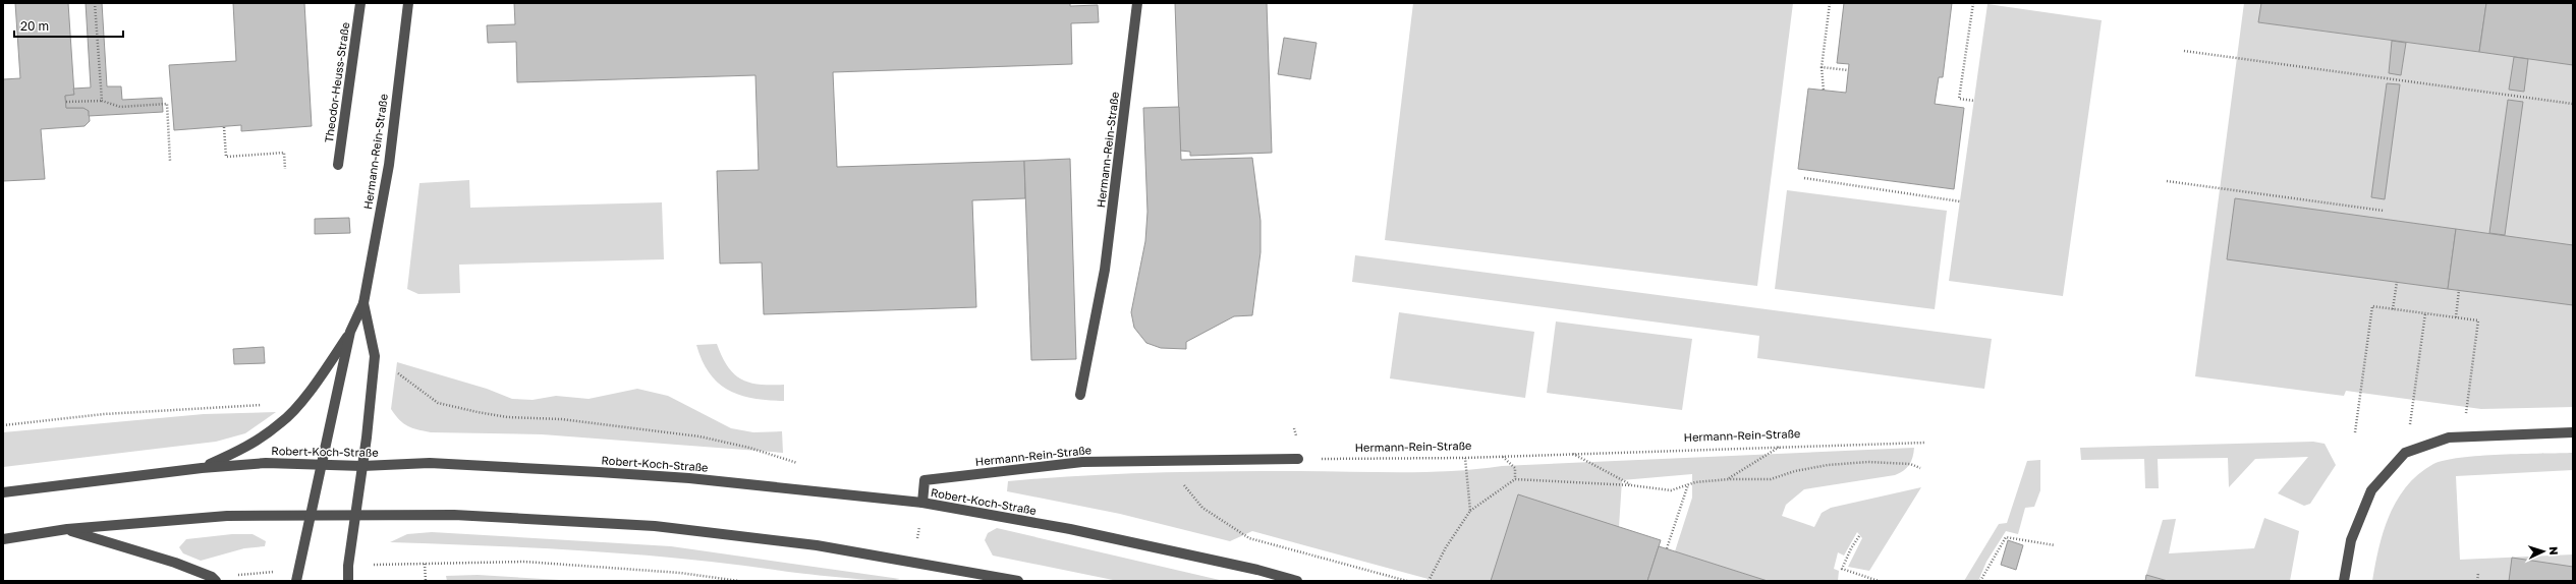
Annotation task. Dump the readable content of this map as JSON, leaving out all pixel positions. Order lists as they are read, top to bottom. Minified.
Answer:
{"streets":{"street":["Theodor-Heuss-Straße","Hermann-Rein-Straße","Robert-Koch-Straße"]},"crossings":[["Hermann-Rein-Straße","Robert-Koch-Straße"]],"scale_bar":"20 m","north":"right"}
